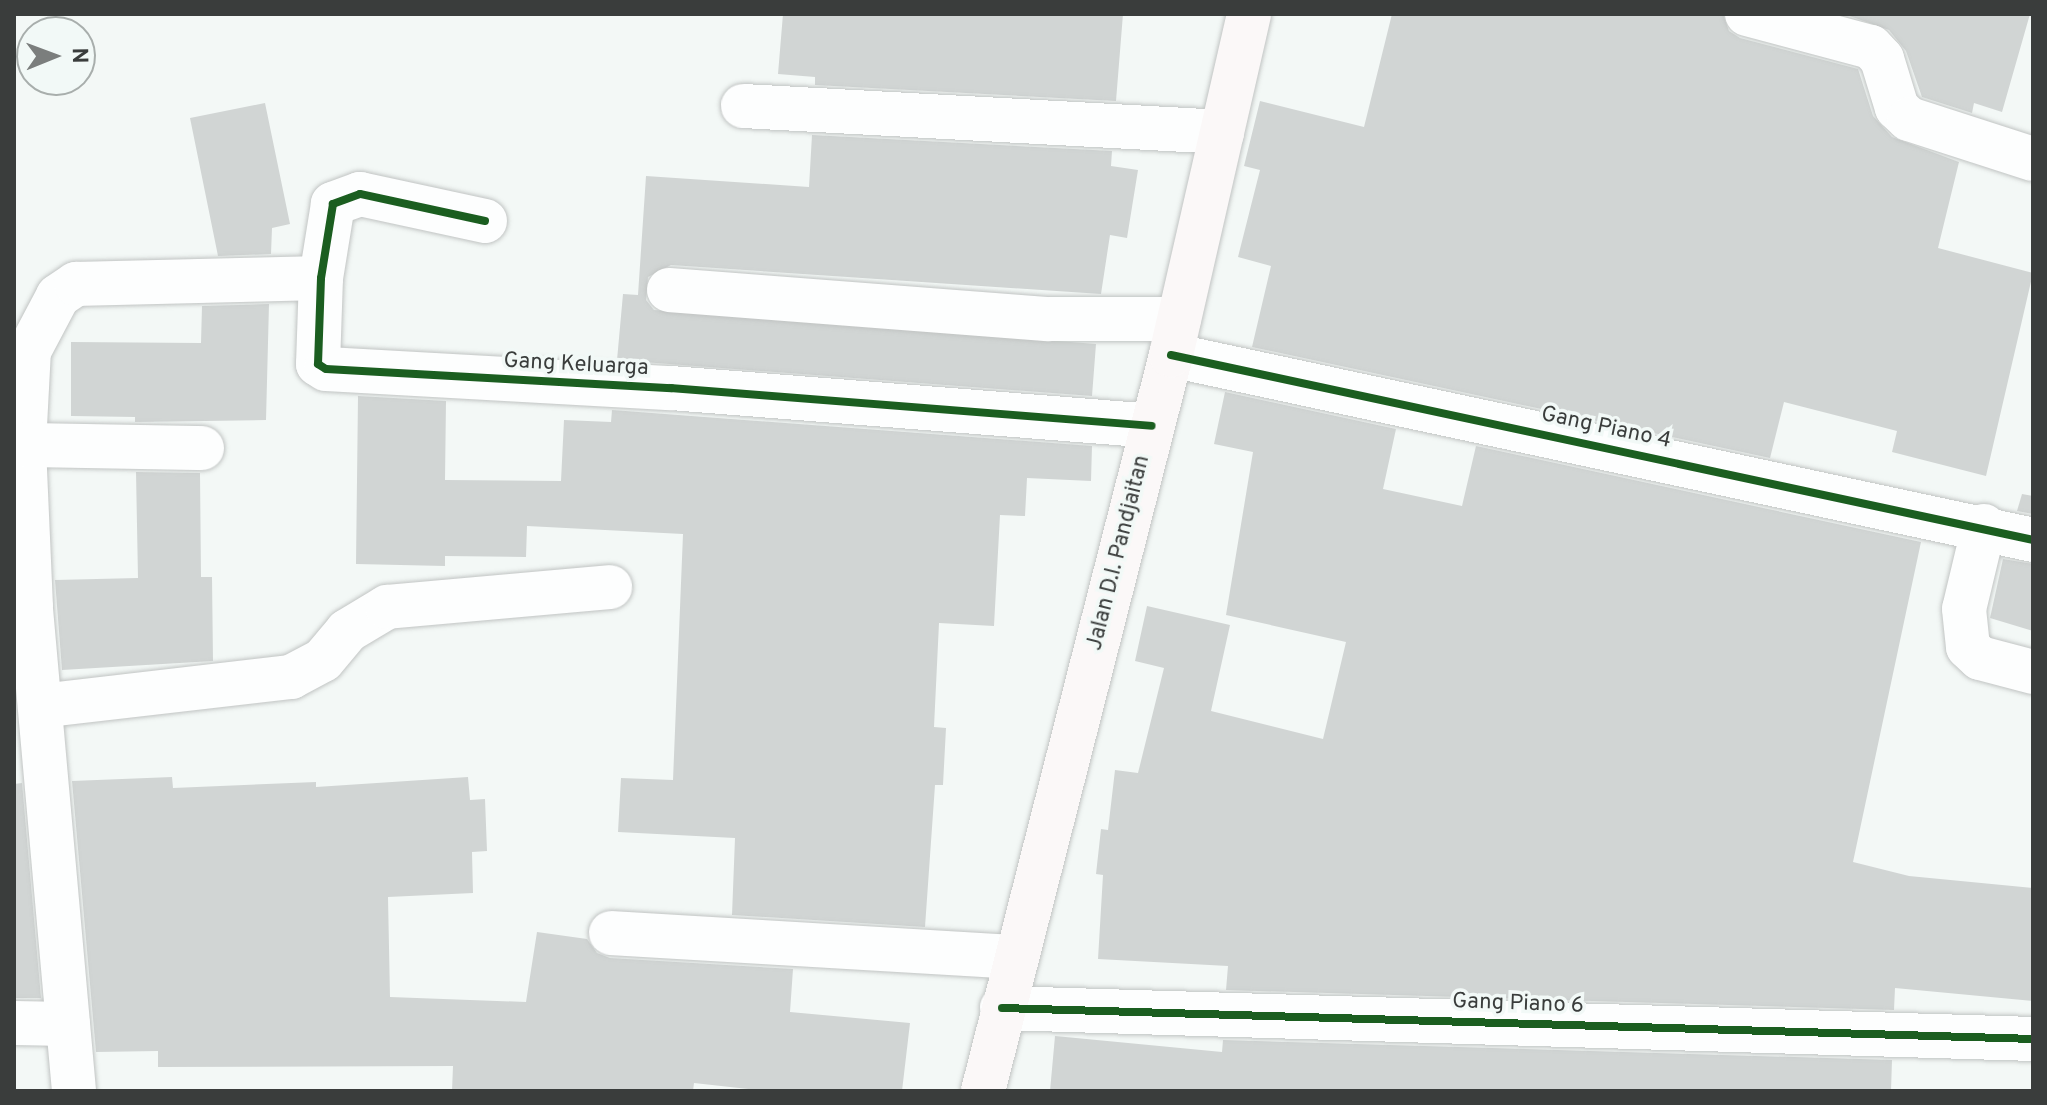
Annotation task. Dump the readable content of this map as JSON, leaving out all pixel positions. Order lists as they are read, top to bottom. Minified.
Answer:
{"streets":{"main road":["Jalan D.I. Pandjaitan"],"street":["Gang Keluarga","Gang Piano 4","Gang Piano 6"]},"crossings":[["Gang Keluarga","Jalan D.I. Pandjaitan"],["Gang Piano 4","Jalan D.I. Pandjaitan"],["Jalan D.I. Pandjaitan","Gang Piano 6"]],"north":"right"}
